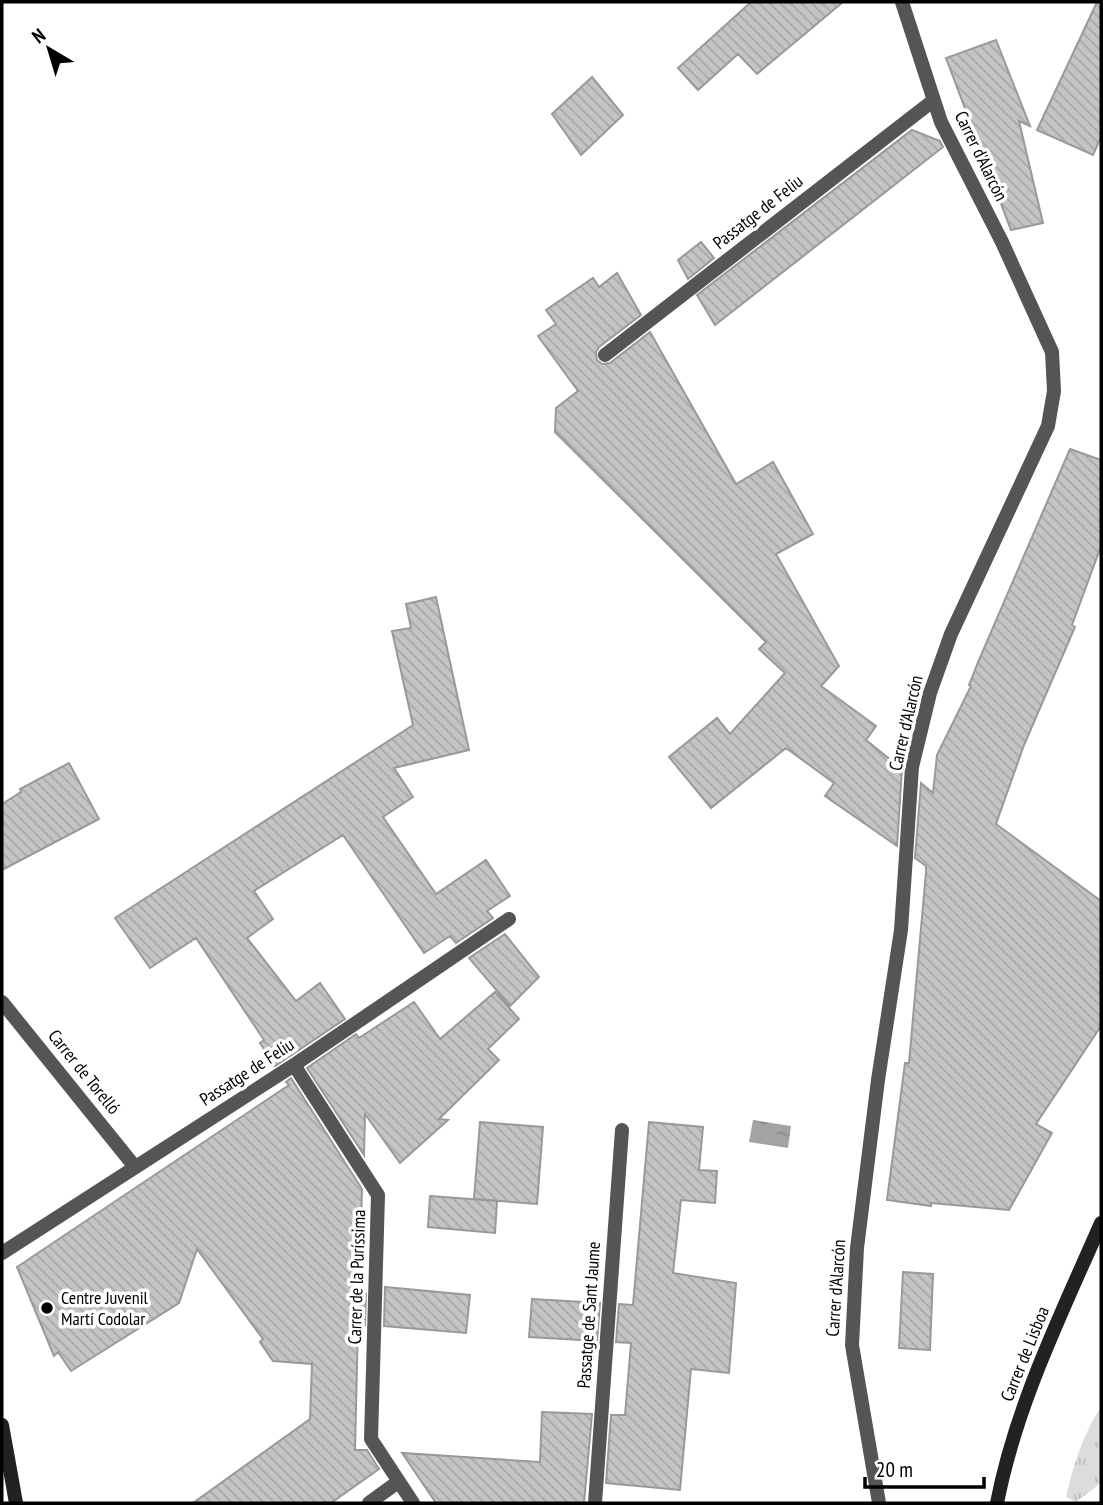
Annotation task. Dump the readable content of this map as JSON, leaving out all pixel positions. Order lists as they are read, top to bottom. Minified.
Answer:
{"streets":{"street":["Carrer d'Alarcón","Passatge de Feliu","Carrer de Torelló","Carrer de la Puríssima","Passatge de Sant Jaume","Carrer de Lisboa"]},"crossings":[["Carrer d'Alarcón","Passatge de Feliu"],["Passatge de Feliu","Carrer de Torelló"],["Passatge de Feliu","Carrer de la Puríssima"]],"places":["Centre Juvenil Martí Codolar"],"scale_bar":"20 m","north":"top left"}
